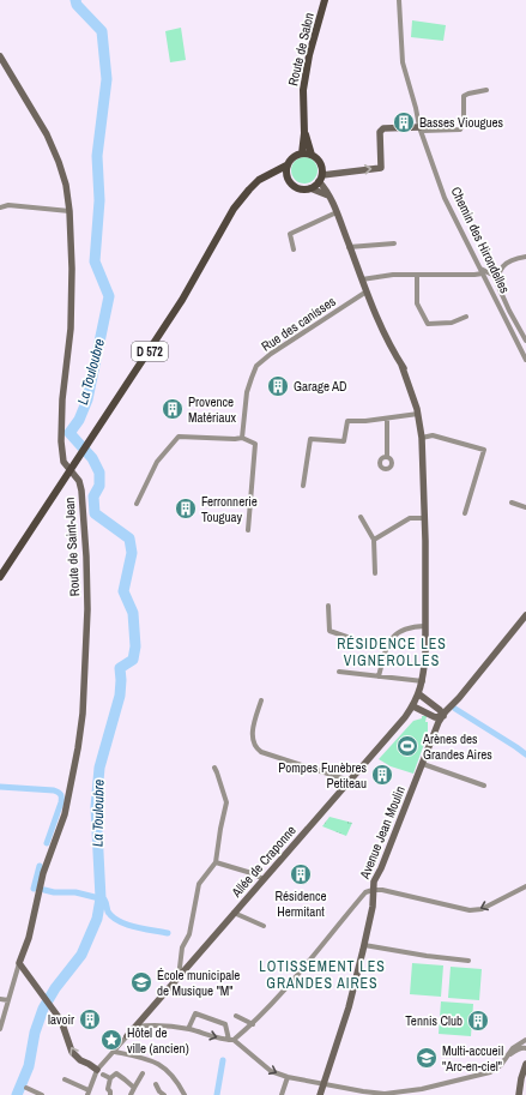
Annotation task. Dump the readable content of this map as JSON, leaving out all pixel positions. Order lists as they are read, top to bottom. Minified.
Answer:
{"streets":{"main road":["Route de Salon","D 572"],"street":["Chemin des Hirondelles","Rue des canisses","Route de Saint-Jean","Avenue Jean Moulin","Allée de Craponne"]},"crossings":[["Route de Salon","D 572"],["D 572","Route de Saint-Jean"]],"districts":["RÉSIDENCE LES VIGNEROLLES","LOTISSEMENT LES GRANDES AIRES"],"water":["La Touloubre"],"places":{"building":["Basses Viougues","Garage AD","Provence Matériaux","Ferronnerie Touguay","Pompes Funèbres Petiteau","Résidence Hermitant","lavoir","Tennis Club"],"sports":["Arènes des Grandes Aires"],"school or university":["École municipale de Musique \"M\"","Multi-accueil \"Arc-en-ciel\""],"place":["Hôtel de ville (ancien)"]}}
